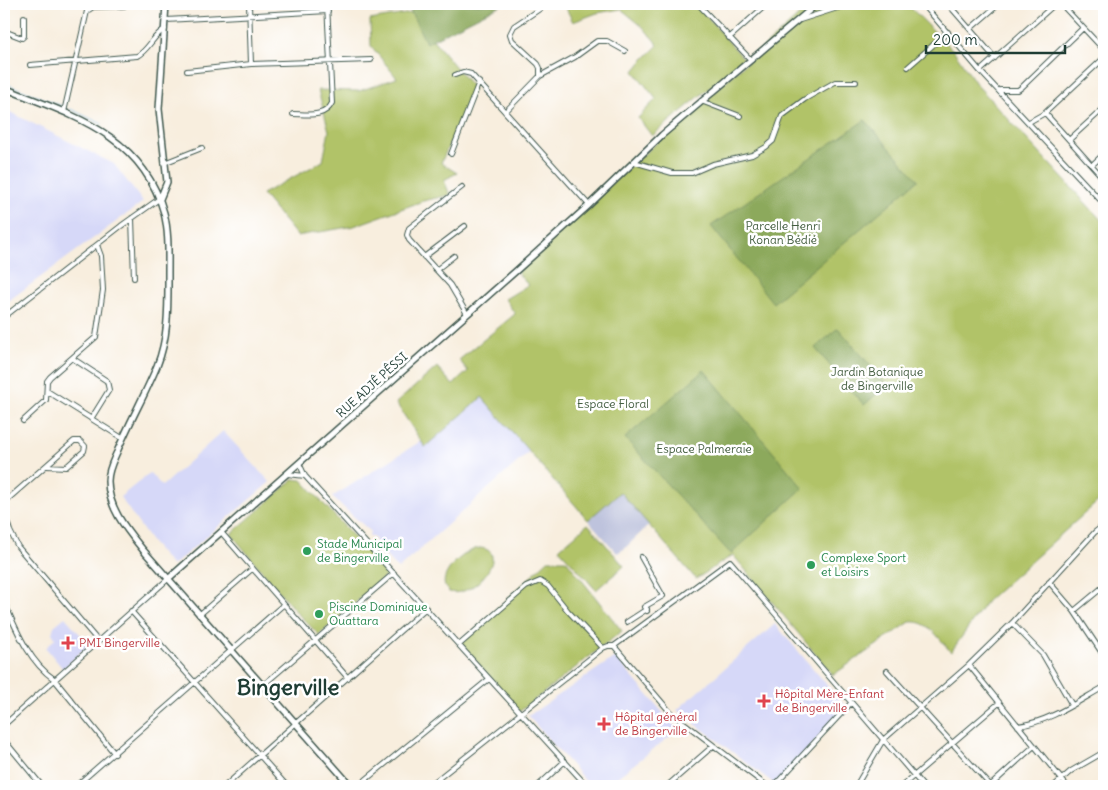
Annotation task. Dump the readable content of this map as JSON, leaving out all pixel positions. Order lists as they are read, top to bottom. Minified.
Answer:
{"streets":{"street":["RUE ADJÊ PÊSSI"]},"districts":["Bingerville"],"parks":["Parcelle Henri Konan Bédié","Jardin Botanique de Bingerville","Espace Floral","Espace Palmeraie"],"places":{"other":["Stade Municipal de Bingerville","Complexe Sport et Loisirs","Piscine Dominique Ouattara"],"health":["PMI Bingerville","Hôpital Mère-Enfant de Bingerville","Hôpital général de Bingerville"]},"scale_bar":"200 m"}
